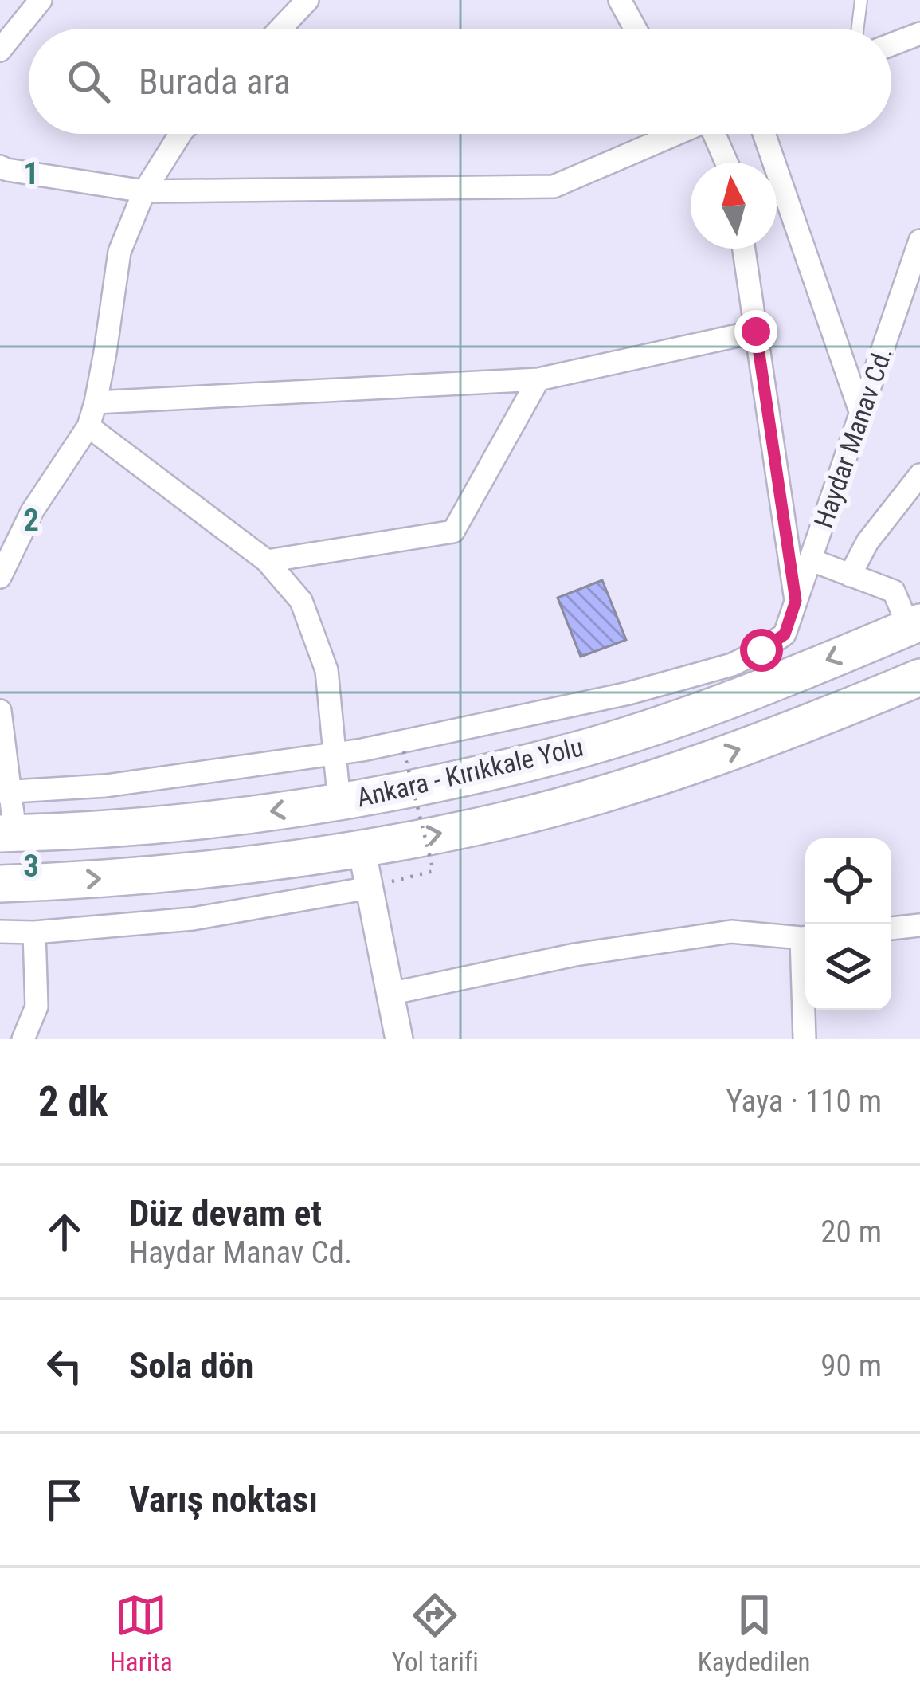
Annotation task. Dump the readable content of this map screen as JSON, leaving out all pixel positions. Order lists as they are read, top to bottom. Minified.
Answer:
{"streets":{"highway":["Ankara - Kırıkkale Yolu"],"street":["Haydar Manav Cd."]},"crossings":[["Haydar Manav Cd.","Ankara - Kırıkkale Yolu"]],"north":"top","page":{"search":"Burada ara","heading":["2 dk","Yaya · 110 m"],"list":[["Düz devam et","Haydar Manav Cd.","20 m"],["Sola dön","90 m"],"Varış noktası"],"nav":["Harita","Yol tarifi","Kaydedilen"]},"grid":{"rows":["1","2","3"]}}
